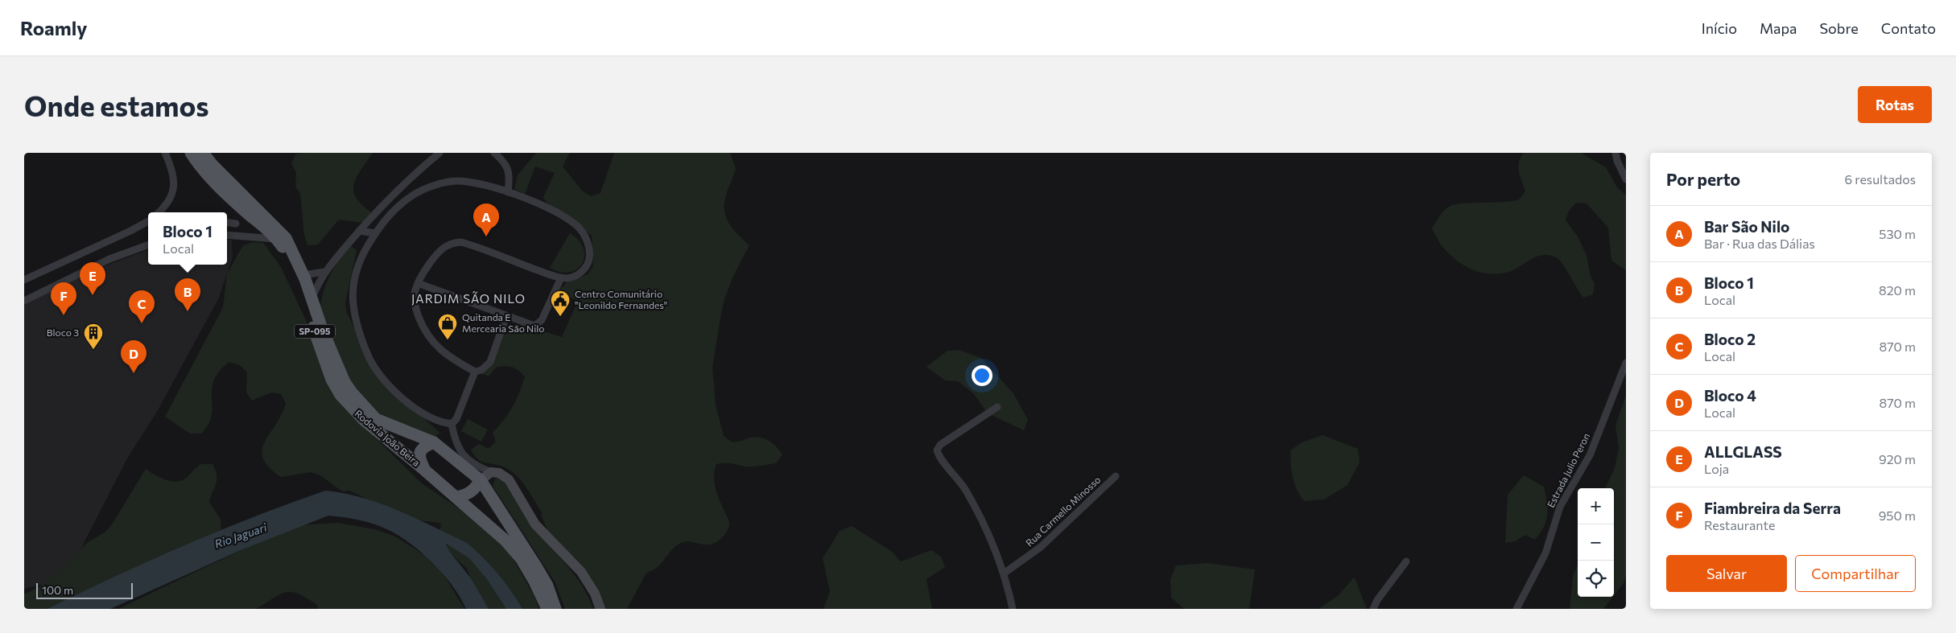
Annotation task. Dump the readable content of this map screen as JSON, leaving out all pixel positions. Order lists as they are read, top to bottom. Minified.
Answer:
{"streets":{"main road":["SP-095","Rodovia João Beira"],"street":["Estrada Julio Peron","Rua Carmello Minosso"]},"crossings":[["SP-095","Rodovia João Beira"]],"districts":["JARDIM SÃO NILO"],"water":["Rio Jaguari"],"places":{"public building":["Centro Comunitário \"Leonildo Fernandes\""],"shop":["Quitanda E Mercearia São Nilo"],"building":["Bloco 3"]},"scale_bar":"100 m","page":{"header":"Roamly","nav":["Início","Mapa","Sobre","Contato"],"buttons":["Rotas",["Salvar","Compartilhar"]],"title":"Onde estamos","heading":["Por perto","6 resultados"],"pins":["A","E","B","F","C","D"],"list":[{"mark":"A","name":"Bar São Nilo","note":"Bar · Rua das Dálias","value":"530 m"},{"mark":"B","name":"Bloco 1","note":"Local","value":"820 m"},{"mark":"C","name":"Bloco 2","note":"Local","value":"870 m"},{"mark":"D","name":"Bloco 4","note":"Local","value":"870 m"},{"mark":"E","name":"ALLGLASS","note":"Loja","value":"920 m"},{"mark":"F","name":"Fiambreira da Serra","note":"Restaurante","value":"950 m"}],"popup":["Bloco 1","Local"],"map_buttons":["+","−"],"scale":"100 m"}}
